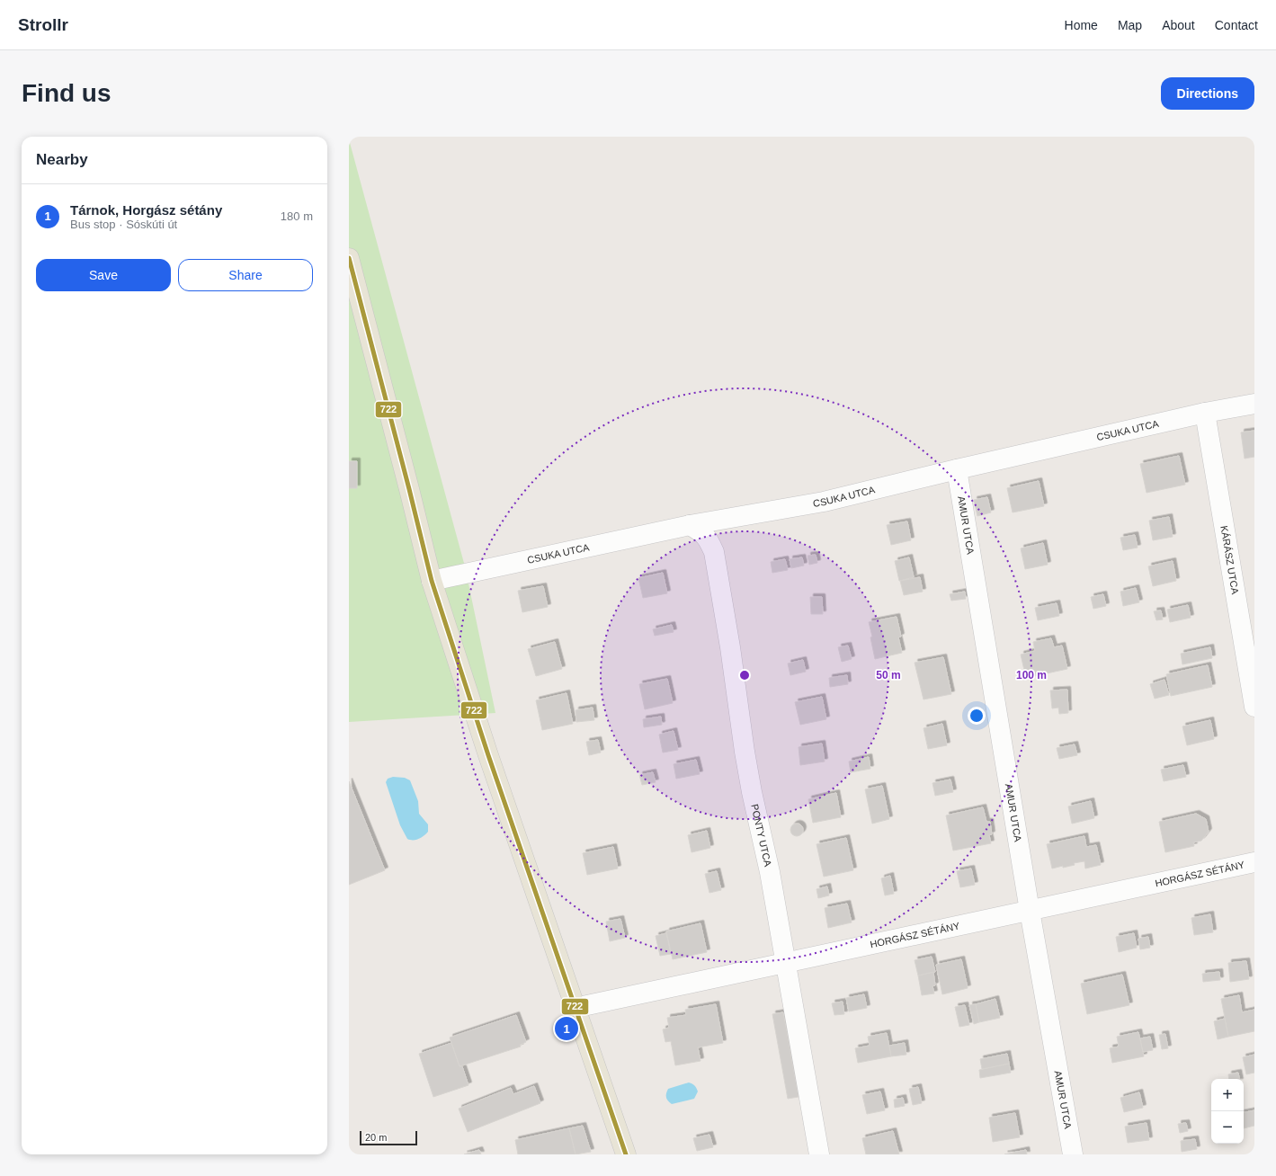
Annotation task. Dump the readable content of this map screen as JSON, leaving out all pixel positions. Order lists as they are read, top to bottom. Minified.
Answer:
{"streets":{"street":["CSUKA UTCA","AMUR UTCA","KÁRÁSZ UTCA","PONTY UTCA","HORGÁSZ SÉTÁNY"]},"crossings":[["CSUKA UTCA","AMUR UTCA"],["CSUKA UTCA","KÁRÁSZ UTCA"],["CSUKA UTCA","PONTY UTCA"],["AMUR UTCA","HORGÁSZ SÉTÁNY"],["PONTY UTCA","HORGÁSZ SÉTÁNY"]],"lines":["transit line 722"],"scale_bar":"20 m","page":{"header":"Strollr","nav":["Home","Map","About","Contact"],"buttons":["Directions",["Save","Share"]],"title":"Find us","heading":"Nearby","list":[{"mark":"1","name":"Tárnok, Horgász sétány","note":"Bus stop · Sóskúti út","value":"180 m"}],"pins":"1","map_buttons":["+","−"],"scale":"20 m"},"rings":["50 m","100 m"]}
